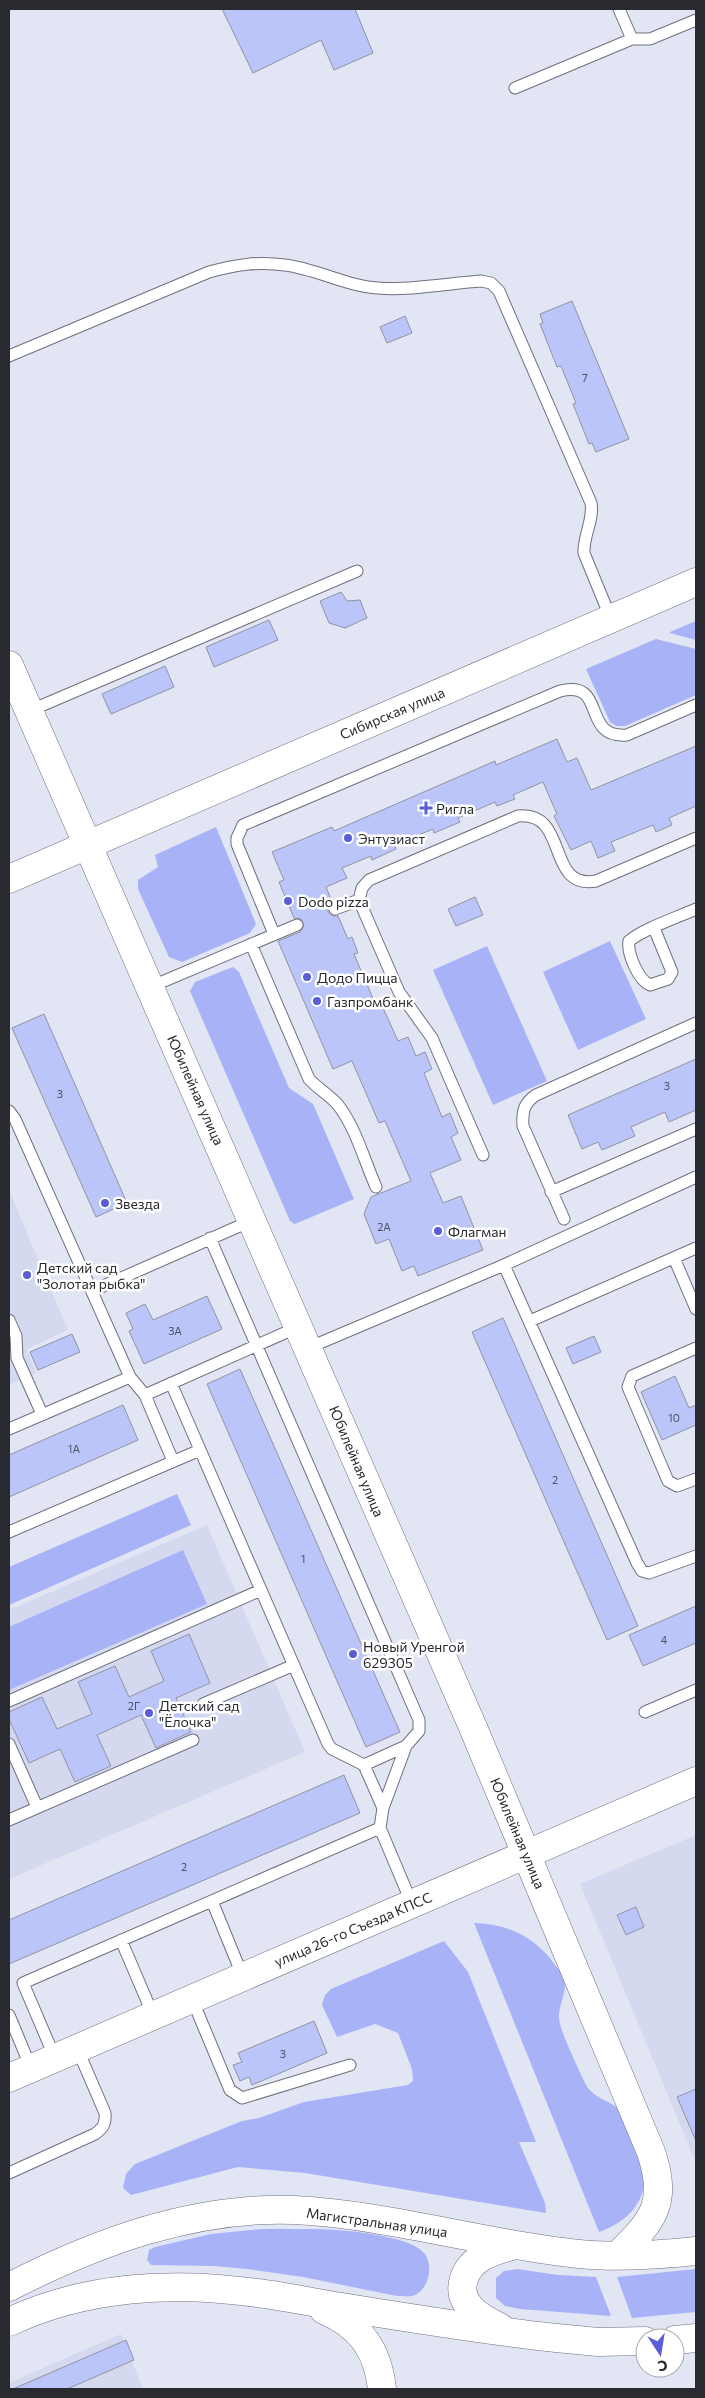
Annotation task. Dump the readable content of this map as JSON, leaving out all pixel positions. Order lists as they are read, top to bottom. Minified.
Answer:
{"streets":{"main road":["Сибирская улица","Юбилейная улица","улица 26-го Съезда КПСС","Магистральная улица"]},"crossings":[["Сибирская улица","Юбилейная улица"],["Юбилейная улица","улица 26-го Съезда КПСС"],["Юбилейная улица","Магистральная улица"]],"places":{"health":["Ригла"],"other":["Энтузиаст","Dodo pizza","Додо Пицца","Газпромбанк","Звезда","Флагман","Детский сад \"Золотая рыбка\"","Новый Уренгой 629305","Детский сад \"Ёлочка\""]},"house_numbers":["7","3","3","2А","3А","10","1А","2","1","4","2Г","2","3"],"north":"bottom"}
